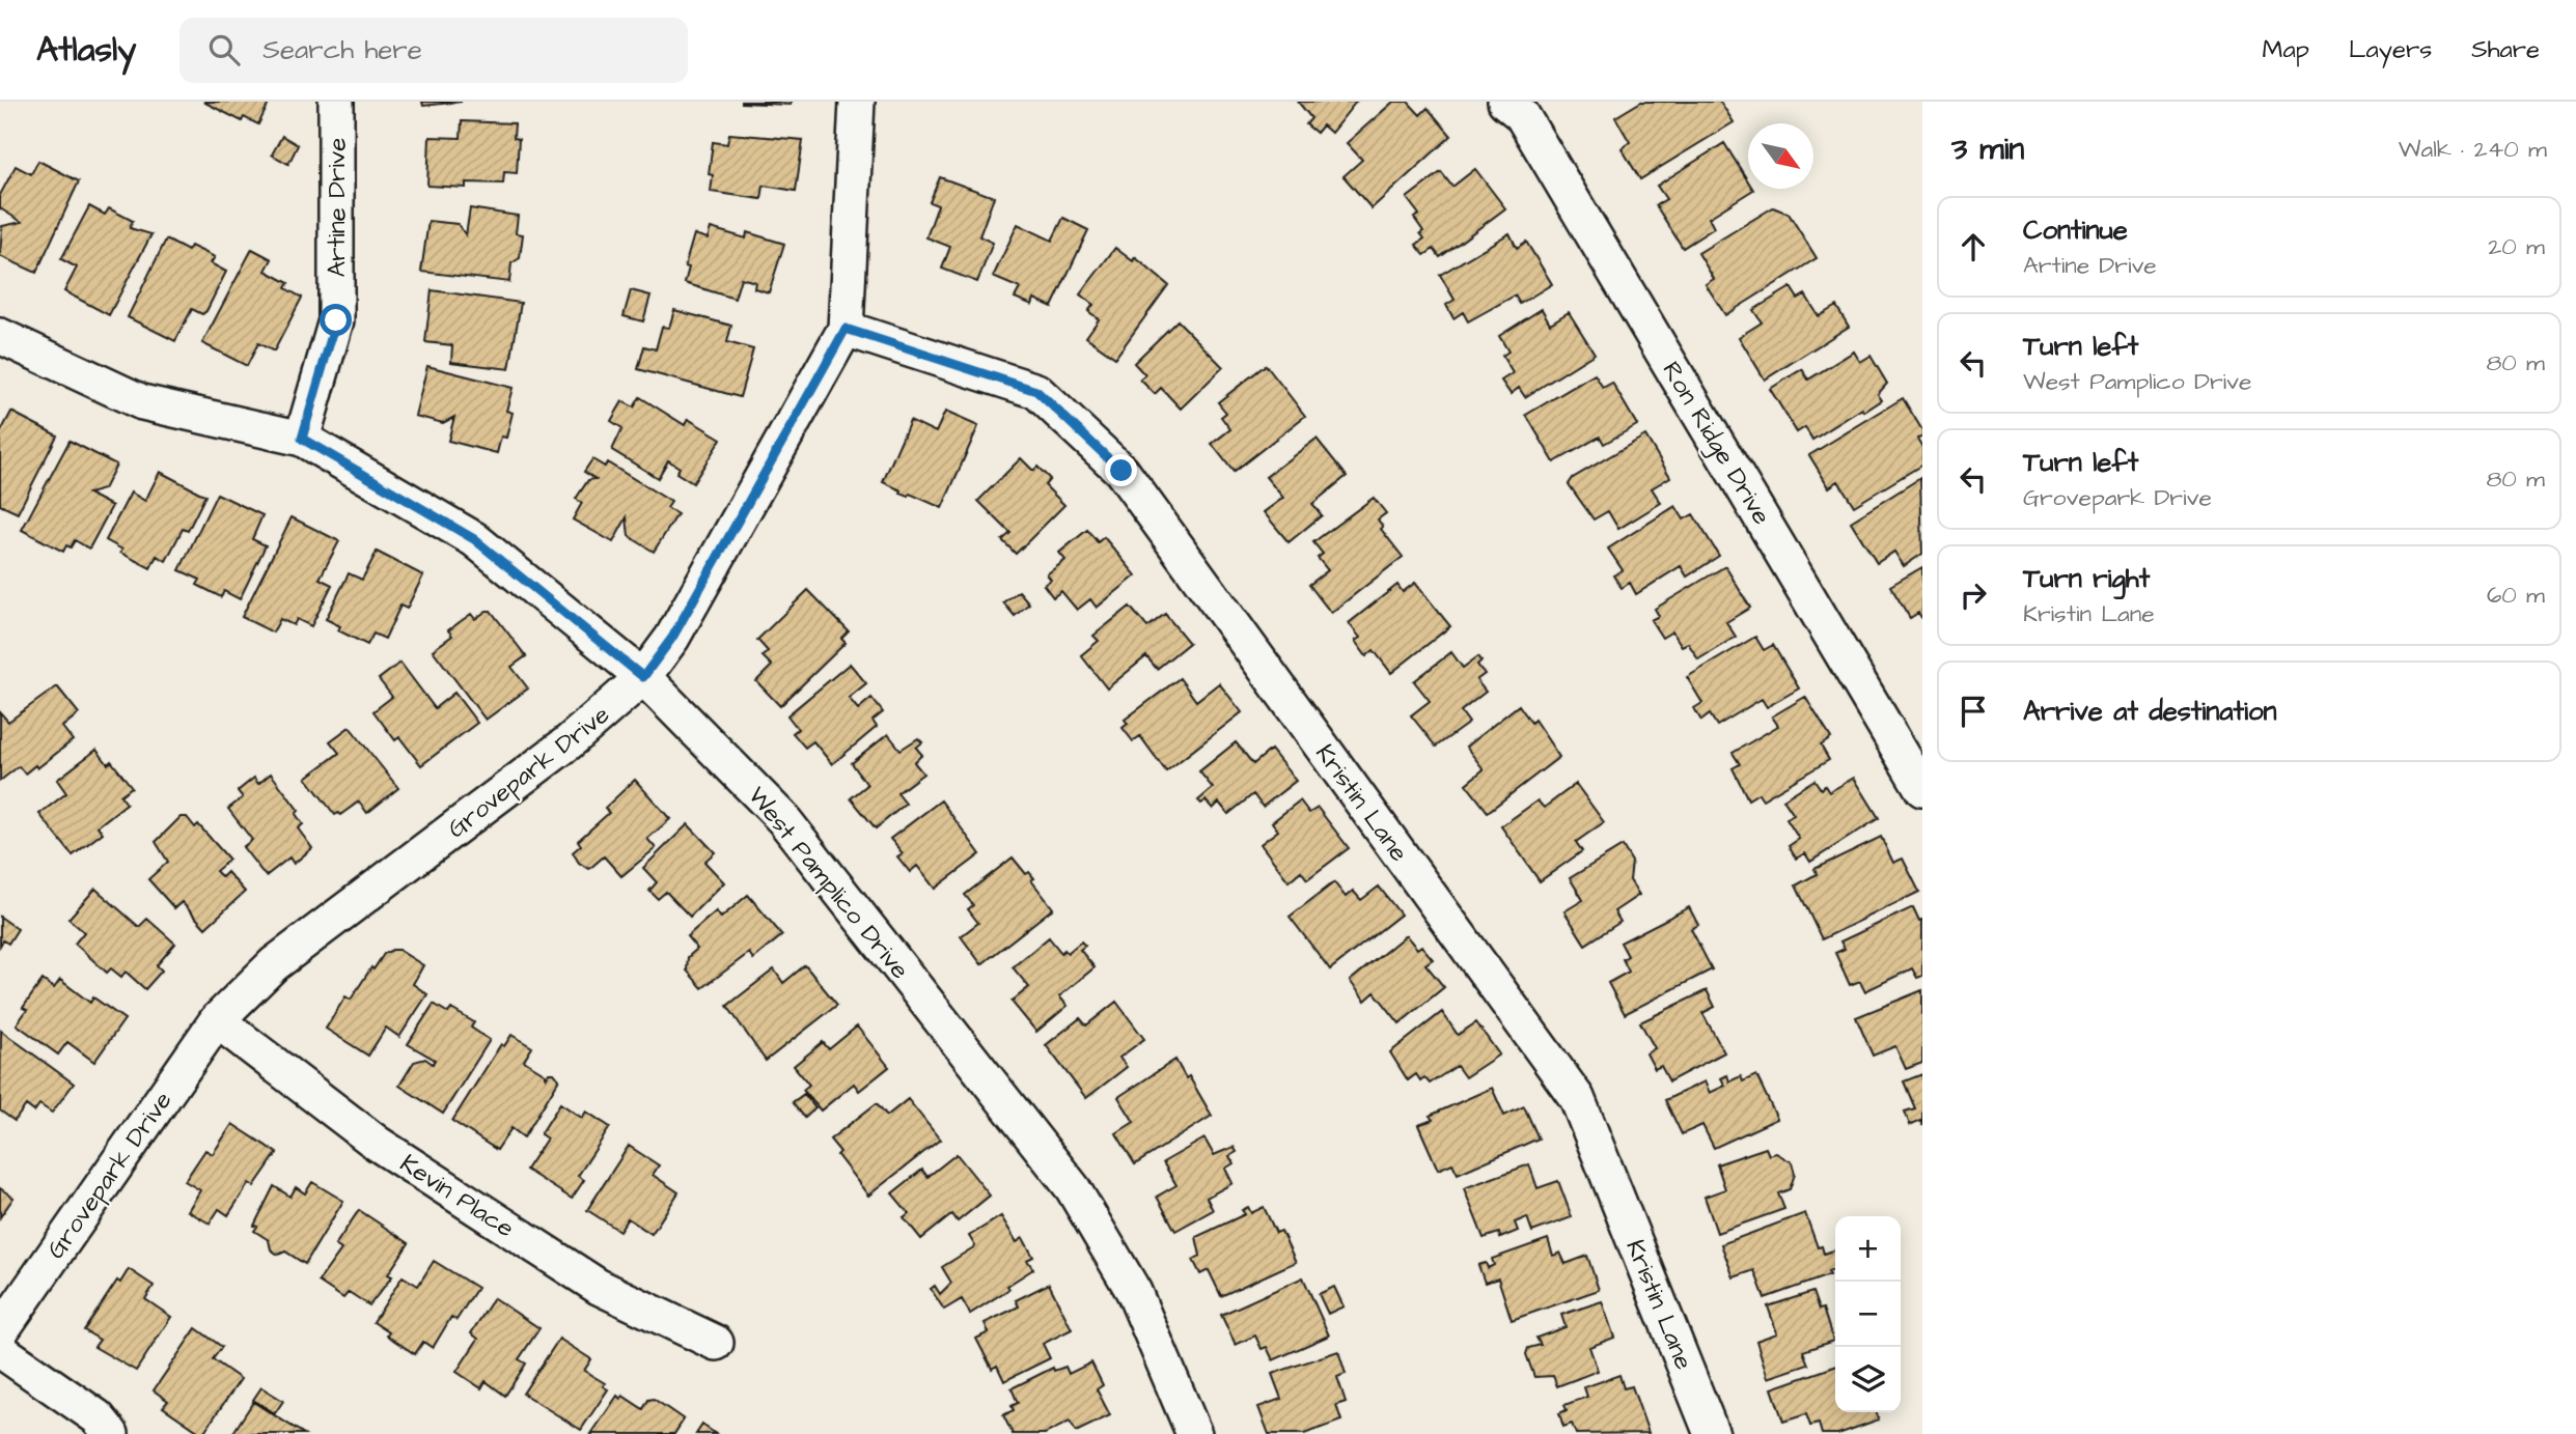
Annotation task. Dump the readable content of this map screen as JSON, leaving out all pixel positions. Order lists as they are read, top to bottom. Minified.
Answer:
{"streets":{"street":["Artine Drive","Ron Ridge Drive","Grovepark Drive","Kristin Lane","West Pamplico Drive","Kevin Place"]},"crossings":[["Artine Drive","West Pamplico Drive"],["Grovepark Drive","Kristin Lane"],["Grovepark Drive","West Pamplico Drive"],["Grovepark Drive","Kevin Place"]],"north":"bottom right","page":{"header":"Atlasly","search":"Search here","nav":["Map","Layers","Share"],"heading":["3 min","Walk · 240 m"],"list":[["Continue","Artine Drive","20 m"],["Turn left","West Pamplico Drive","80 m"],["Turn left","Grovepark Drive","80 m"],["Turn right","Kristin Lane","60 m"],"Arrive at destination"],"map_buttons":["+","−"]}}
